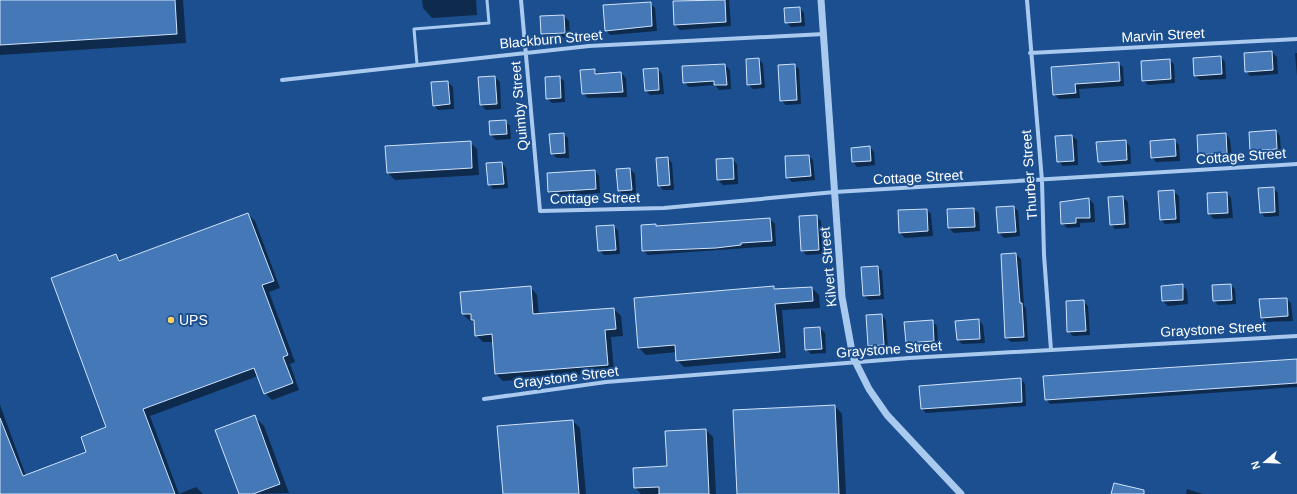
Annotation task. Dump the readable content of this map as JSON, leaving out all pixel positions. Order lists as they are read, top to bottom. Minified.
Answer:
{"streets":{"street":["Marvin Street","Blackburn Street","Quimby Street","Cottage Street","Thurber Street","Kilvert Street","Graystone Street"]},"crossings":[["Marvin Street","Thurber Street"],["Blackburn Street","Quimby Street"],["Blackburn Street","Kilvert Street"],["Quimby Street","Cottage Street"],["Cottage Street","Thurber Street"],["Cottage Street","Kilvert Street"],["Thurber Street","Graystone Street"],["Kilvert Street","Graystone Street"]],"places":["UPS"],"north":"left"}
